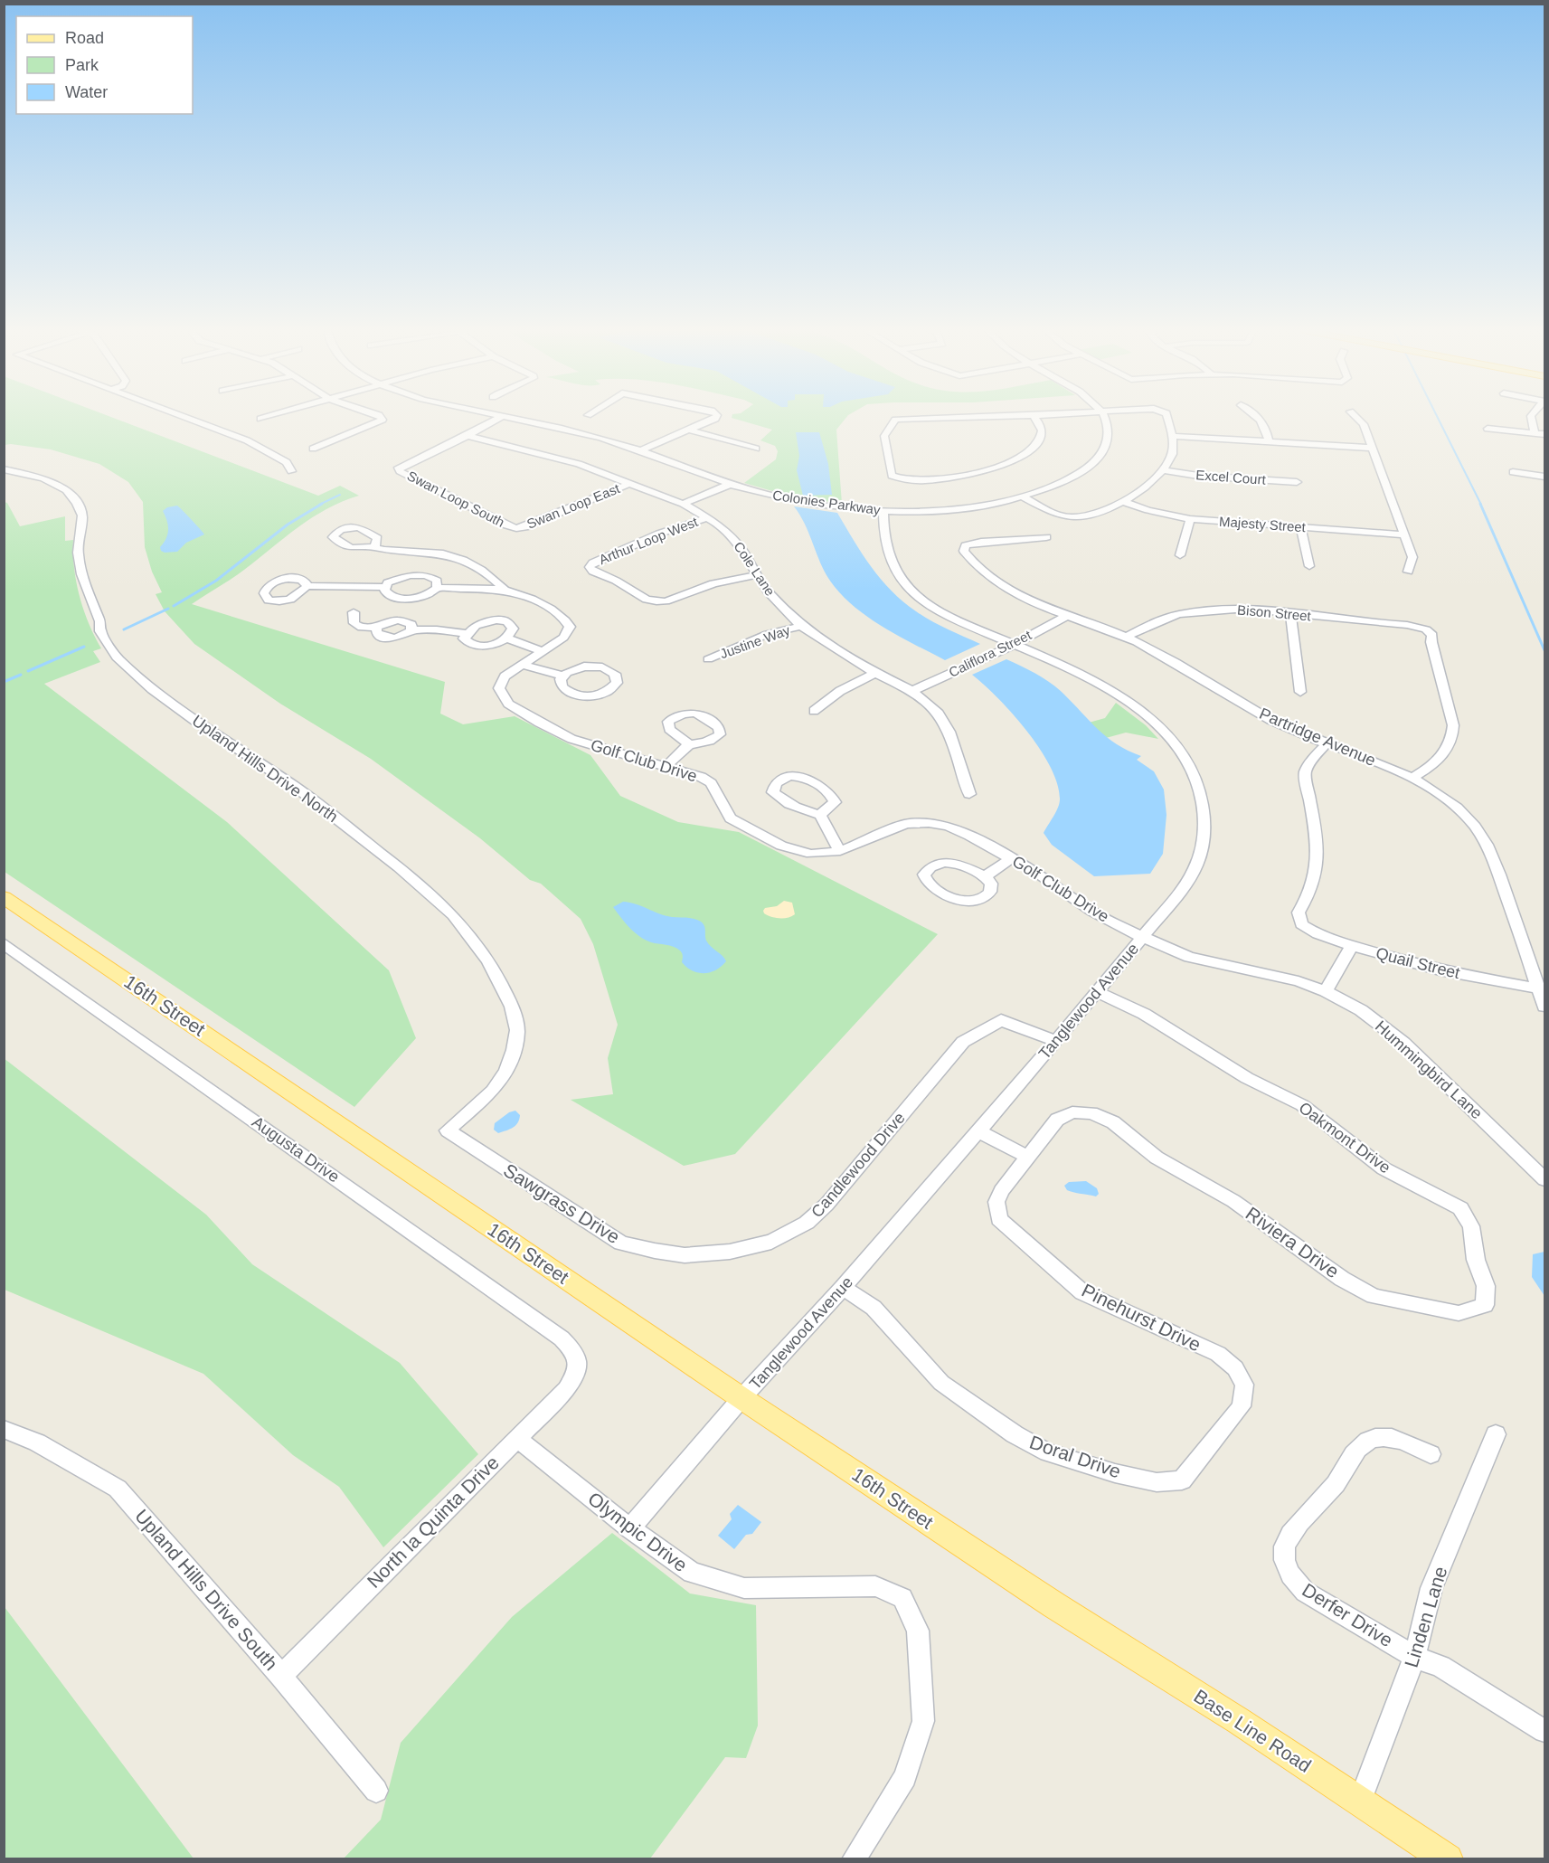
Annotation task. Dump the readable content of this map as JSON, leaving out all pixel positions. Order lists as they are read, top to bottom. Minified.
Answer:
{"streets":{"main road":["16th Street","Base Line Road"],"street":["Excel Court","Swan Loop South","Colonies Parkway","Swan Loop East","Majesty Street","Arthur Loop West","Cole Lane","Bison Street","Justine Way","Califlora Street","Partridge Avenue","Golf Club Drive","Upland Hills Drive North","Quail Street","Tanglewood Avenue","Hummingbird Lane","Oakmont Drive","Augusta Drive","Candlewood Drive","Sawgrass Drive","Riviera Drive","Pinehurst Drive","Doral Drive","North la Quinta Drive","Olympic Drive","Upland Hills Drive South","Derfer Drive","Linden Lane"]},"crossings":[["Swan Loop South","Swan Loop East"],["Swan Loop South","Cole Lane"],["Colonies Parkway","Tanglewood Avenue"],["Swan Loop East","Cole Lane"],["Arthur Loop West","Cole Lane"],["Cole Lane","Justine Way"],["Cole Lane","Califlora Street"],["Bison Street","Partridge Avenue"],["Califlora Street","Partridge Avenue"],["Califlora Street","Tanglewood Avenue"],["Partridge Avenue","Quail Street"],["Golf Club Drive","Tanglewood Avenue"],["Golf Club Drive","Hummingbird Lane"],["Upland Hills Drive North","Sawgrass Drive"],["Tanglewood Avenue","16th Street"],["Tanglewood Avenue","Hummingbird Lane"],["Tanglewood Avenue","Oakmont Drive"],["Tanglewood Avenue","Candlewood Drive"],["Tanglewood Avenue","Doral Drive"],["Tanglewood Avenue","Olympic Drive"],["16th Street","Base Line Road"],["Oakmont Drive","Riviera Drive"],["Augusta Drive","North la Quinta Drive"],["Candlewood Drive","Sawgrass Drive"],["Riviera Drive","Pinehurst Drive"],["Pinehurst Drive","Doral Drive"],["North la Quinta Drive","Olympic Drive"],["North la Quinta Drive","Upland Hills Drive South"],["Derfer Drive","Linden Lane"],["Linden Lane","Base Line Road"]],"legend":["Road","Park","Water"]}
